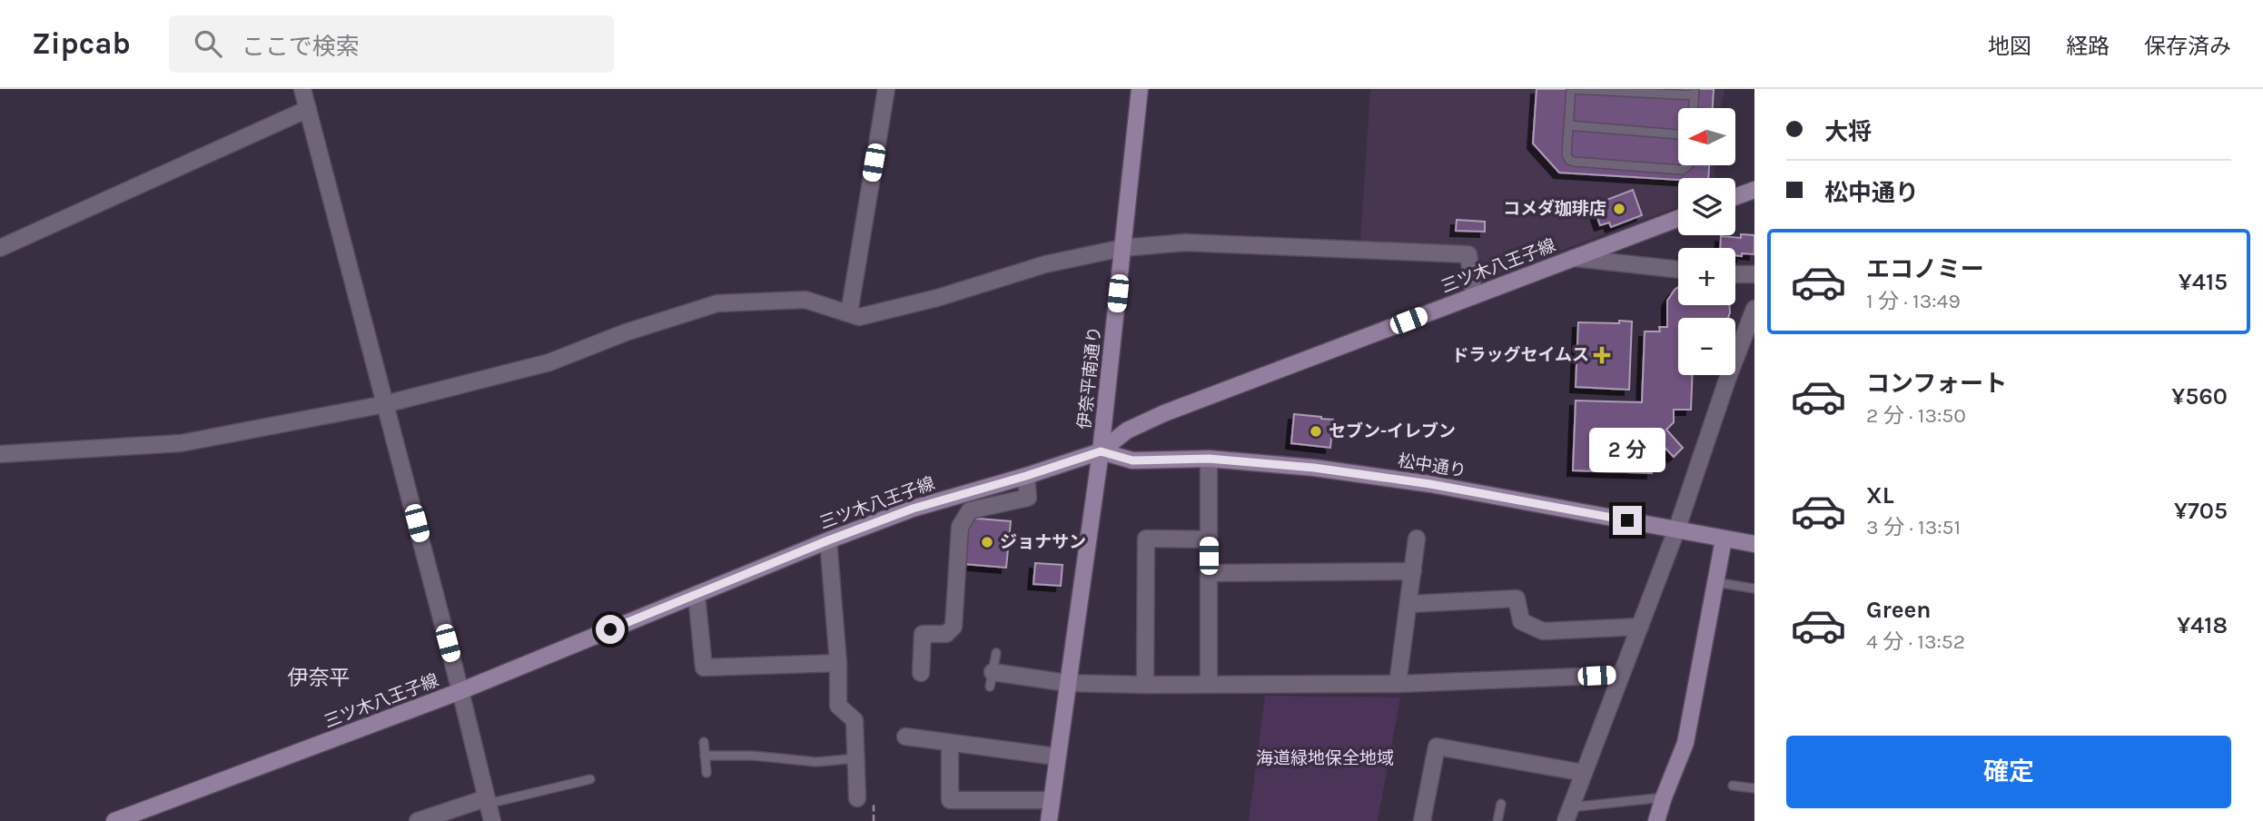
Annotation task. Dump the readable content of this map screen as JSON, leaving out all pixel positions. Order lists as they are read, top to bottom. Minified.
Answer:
{"streets":{"main road":["三ツ木八王子線","伊奈平南通り","松中通り"]},"crossings":[["三ツ木八王子線","伊奈平南通り"],["三ツ木八王子線","松中通り"],["伊奈平南通り","松中通り"]],"districts":["伊奈平"],"parks":["海道緑地保全地域"],"places":{"other":["コメダ珈琲店","セブン-イレブン","ジョナサン"],"health":["ドラッグセイムス"]},"north":"left","page":{"header":"Zipcab","search":"ここで検索","nav":["地図","経路","保存済み"],"banner":["大将","松中通り"],"map_buttons":["+","−"],"list":[{"name":"エコノミー","note":"1 分 · 13:49","value":"¥415"},{"name":"コンフォート","note":"2 分 · 13:50","value":"¥560"},{"name":"XL","note":"3 分 · 13:51","value":"¥705"},{"name":"Green","note":"4 分 · 13:52","value":"¥418"}],"bubble":"2 分","buttons":"確定"}}
